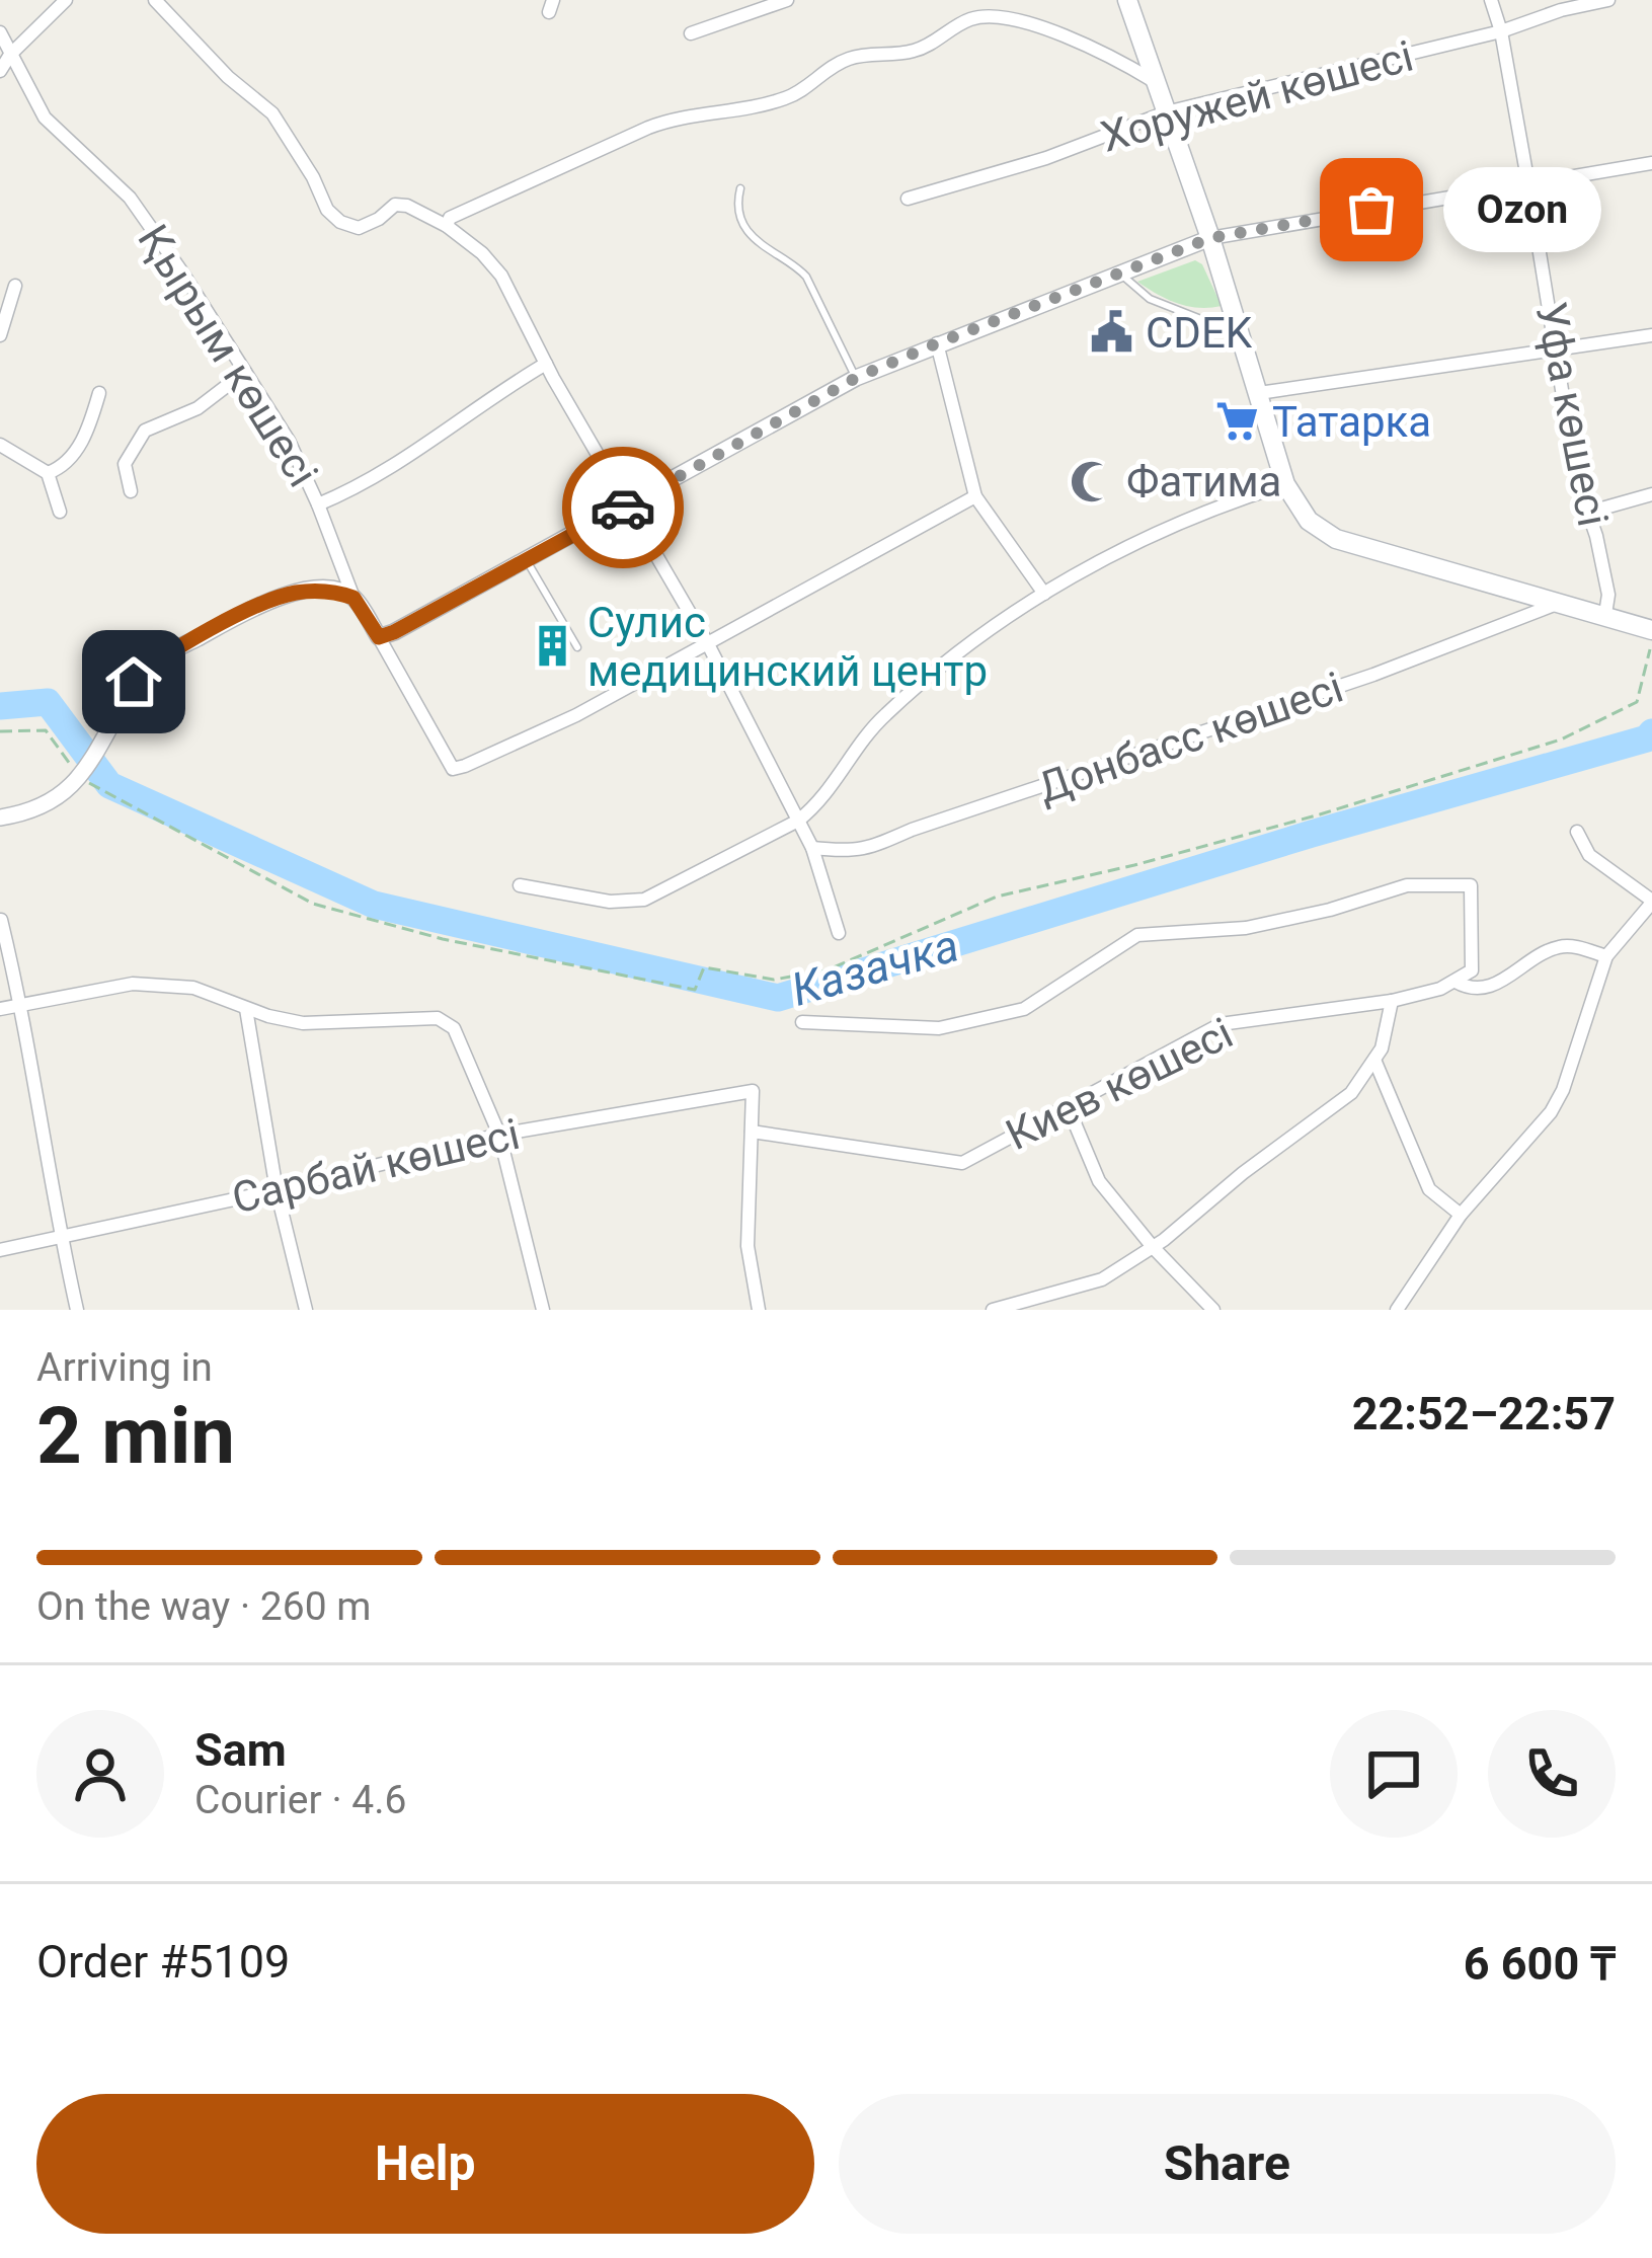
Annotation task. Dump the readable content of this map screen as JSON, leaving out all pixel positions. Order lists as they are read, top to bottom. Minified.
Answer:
{"streets":{"street":["Хоружей көшесі","Қырым көшесі","Уфа көшесі","Донбасс көшесі","Киев көшесі","Сарбай көшесі"]},"crossings":[["Хоружей көшесі","Уфа көшесі"],["Киев көшесі","Сарбай көшесі"]],"water":["Казачка"],"places":{"other":["Ozon"],"public building":["CDEK"],"supermarket":["Татарка"],"mosque":["Фатима"],"building":["Сулис медицинский центр"]},"page":{"bubble":"Ozon","heading":["2 min","Arriving in","22:52–22:57"],"panel":["Sam","Courier · 4.6","Order #5109","6 600 ₸"],"bar":"On the way · 260 m","buttons":["Help","Share"]}}
